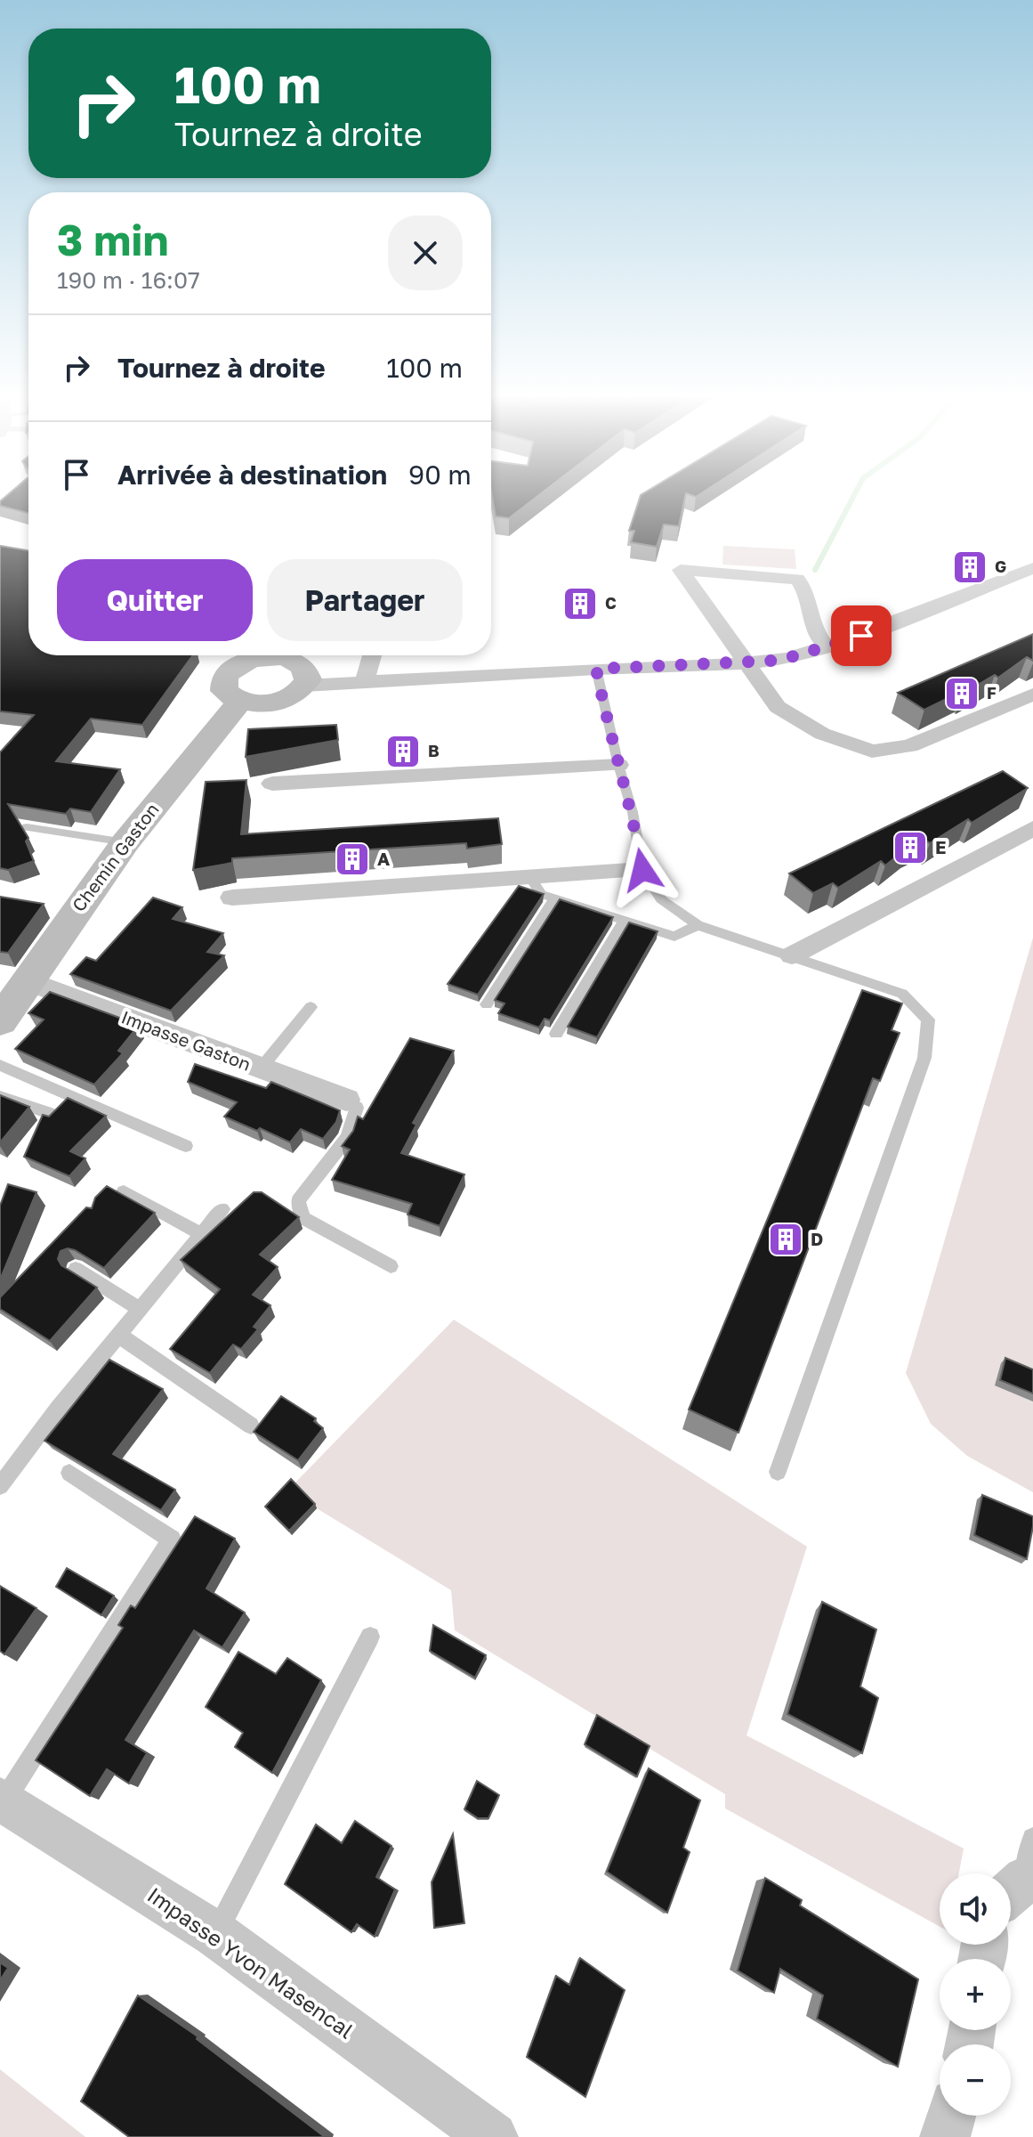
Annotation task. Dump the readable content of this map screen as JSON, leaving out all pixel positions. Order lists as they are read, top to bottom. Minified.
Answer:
{"streets":{"street":["Chemin Gaston","Impasse Gaston","Impasse Yvon Masencal"]},"crossings":[["Chemin Gaston","Impasse Gaston"]],"places":{"building":["G","C","F","B","E","A","D"]},"page":{"turn":["100 m","Tournez à droite"],"heading":["3 min","190 m · 16:07"],"list":[{"name":"Tournez à droite","value":"100 m"},{"name":"Arrivée à destination","value":"90 m"}],"buttons":["Quitter","Partager"],"map_buttons":["+","−"]}}
